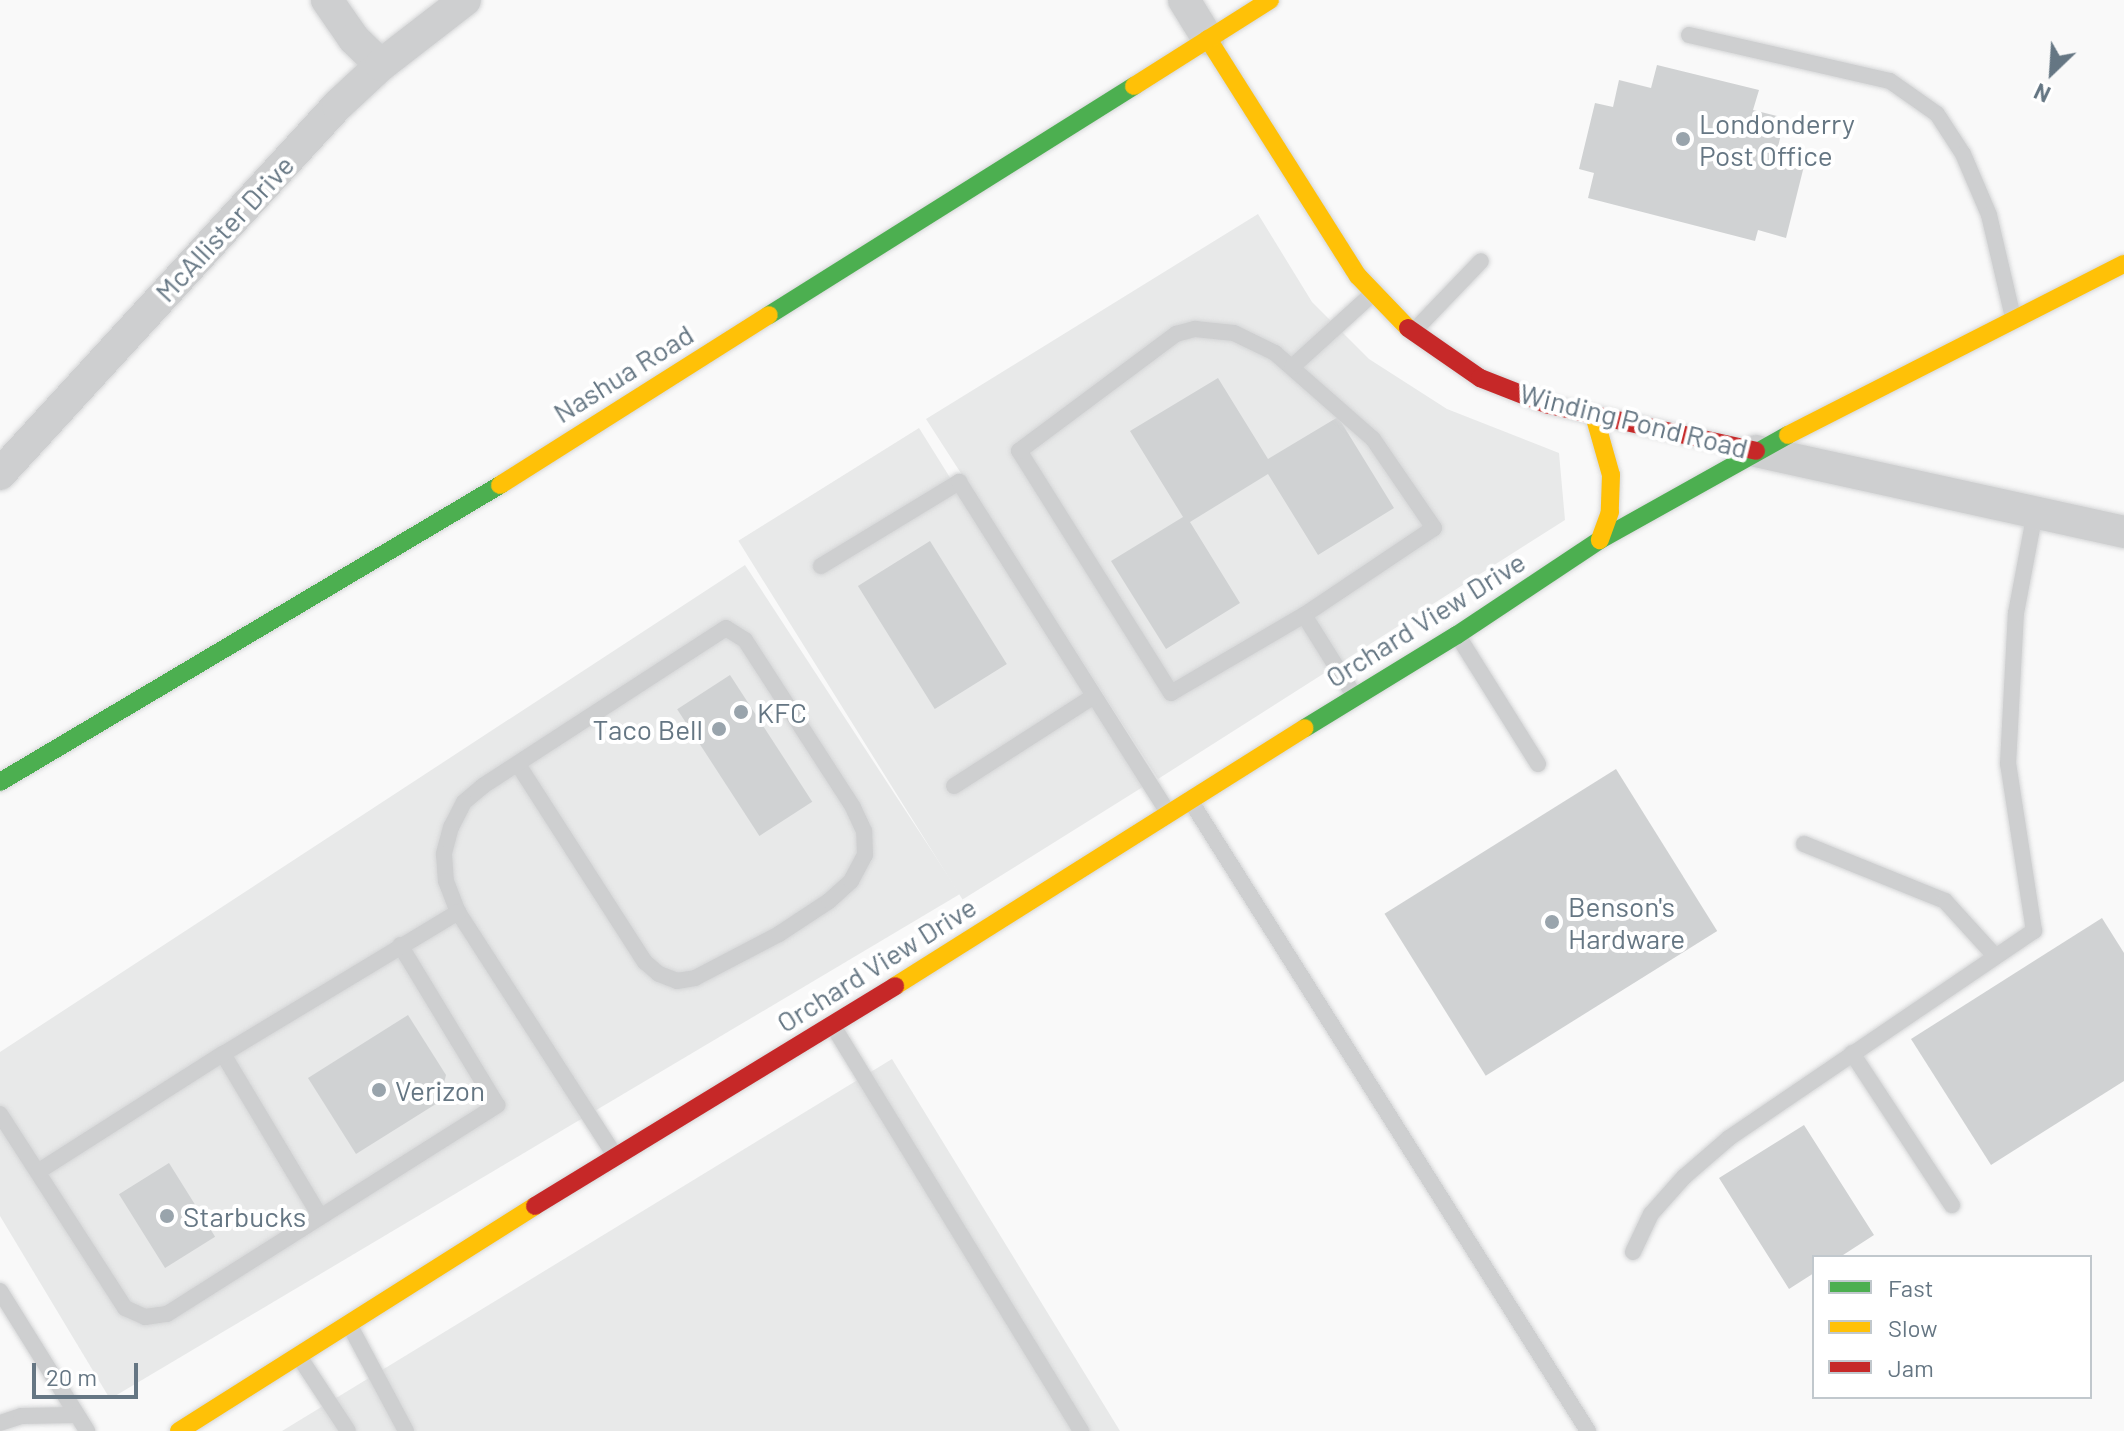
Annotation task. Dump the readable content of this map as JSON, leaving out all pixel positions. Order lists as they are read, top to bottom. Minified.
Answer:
{"streets":{"street":["McAllister Drive","Nashua Road","Winding Pond Road","Orchard View Drive"]},"crossings":[["Nashua Road","Winding Pond Road"],["Winding Pond Road","Orchard View Drive"]],"places":["Londonderry Post Office","KFC","Taco Bell","Benson's Hardware","Verizon","Starbucks"],"legend":["Fast","Slow","Jam"],"scale_bar":"20 m","north":"bottom left"}
